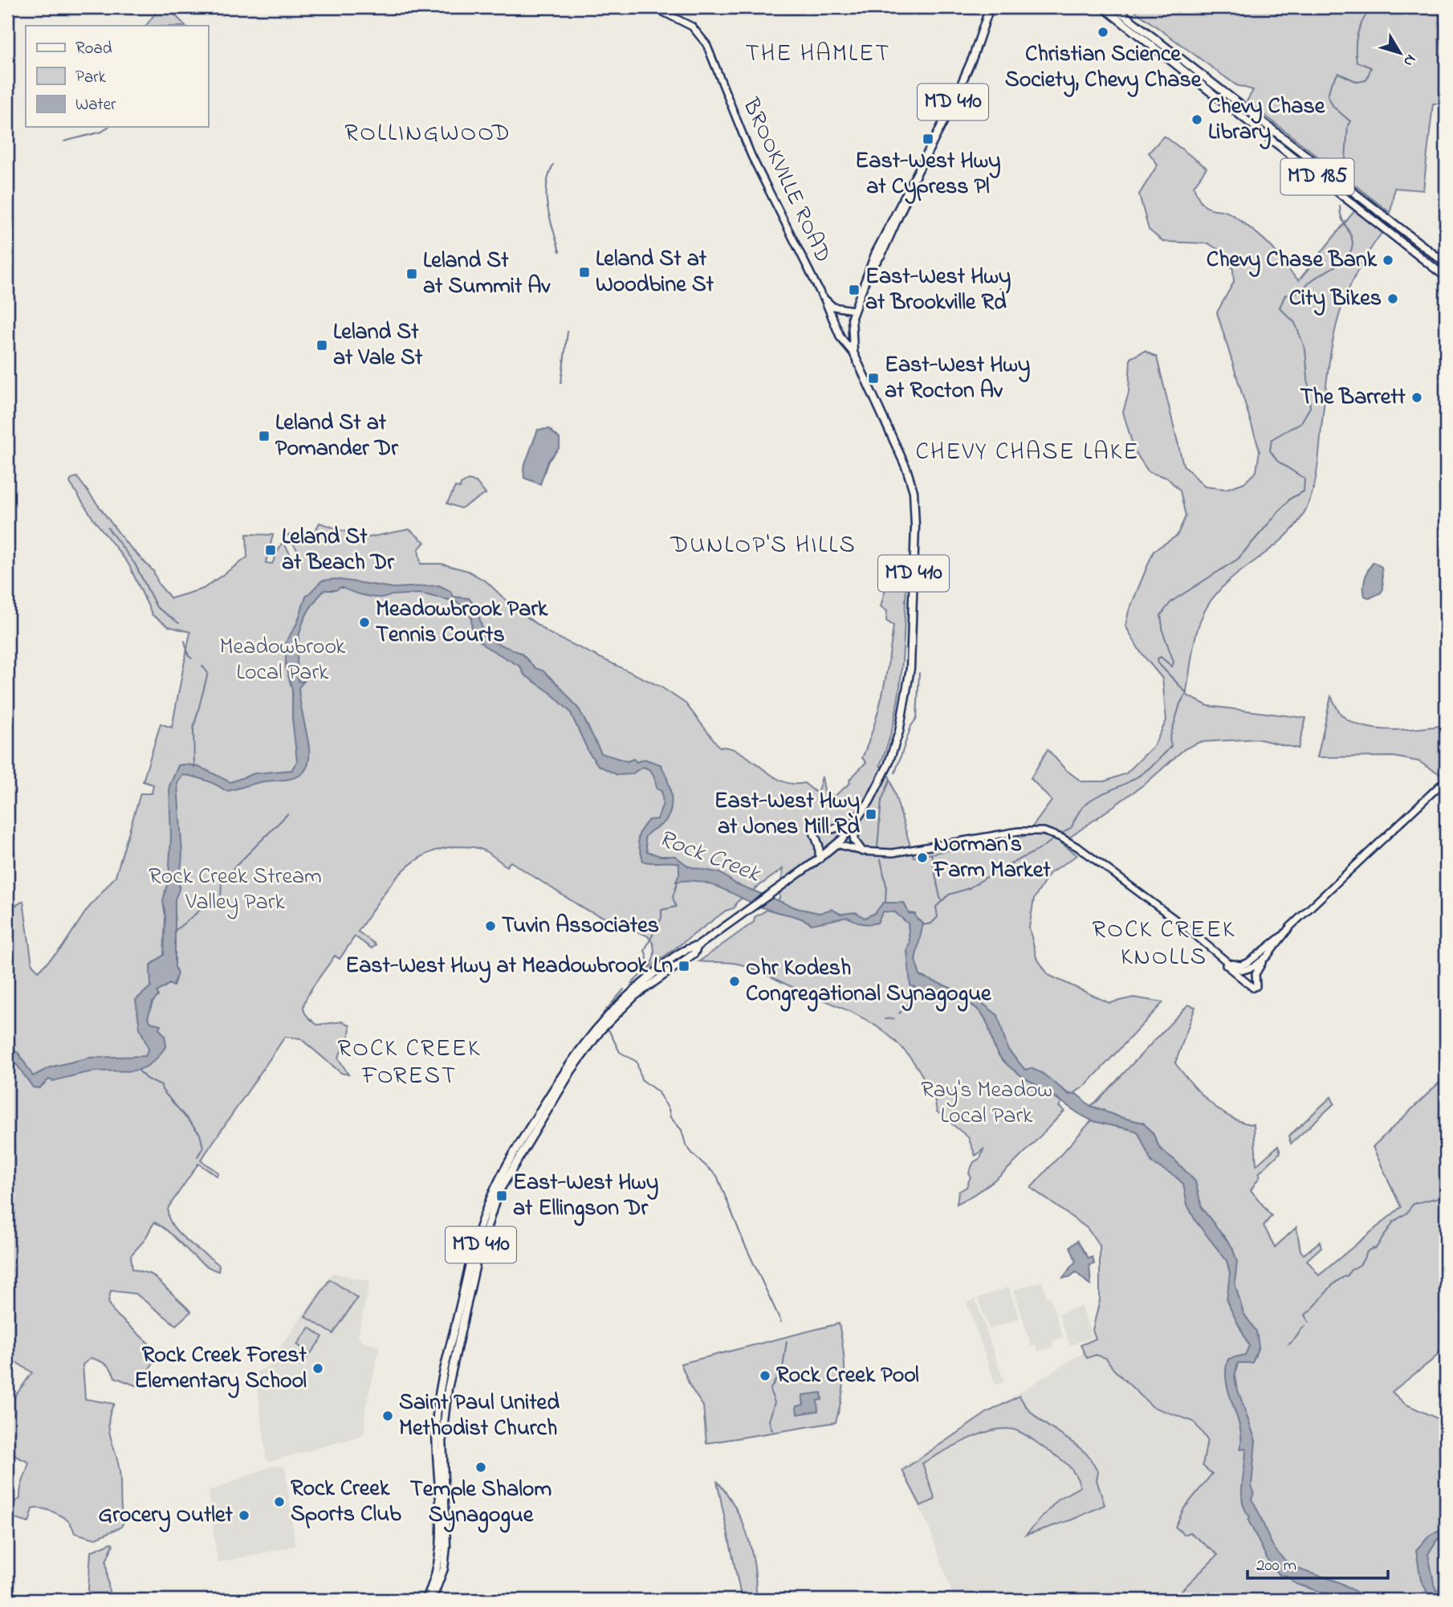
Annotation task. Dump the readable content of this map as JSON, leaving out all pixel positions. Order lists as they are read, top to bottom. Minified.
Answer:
{"streets":{"main road":["MD 410","MD 185","BROOKVILLE ROAD"]},"districts":["THE HAMLET","ROLLINGWOOD","CHEVY CHASE LAKE","DUNLOP'S HILLS","ROCK CREEK KNOLLS","ROCK CREEK FOREST"],"water":["Rock Creek"],"parks":["Meadowbrook Local Park","Rock Creek Stream Valley Park","Ray's Meadow Local Park"],"places":{"other":["Christian Science Society, Chevy Chase","Chevy Chase Library","Chevy Chase Bank","City Bikes","The Barrett","Meadowbrook Park Tennis Courts","Norman's Farm Market","Tuvin Associates","Ohr Kodesh Congregational Synagogue","Rock Creek Forest Elementary School","Rock Creek Pool","Saint Paul United Methodist Church","Temple Shalom Synagogue","Rock Creek Sports Club","Grocery Outlet"],"transit":["East-West Hwy at Cypress Pl","Leland St at Woodbine St","Leland St at Summit Av","East-West Hwy at Brookville Rd","Leland St at Vale St","East-West Hwy at Rocton Av","Leland St at Pomander Dr","Leland St at Beach Dr","East-West Hwy at Jones Mill Rd","East-West Hwy at Meadowbrook Ln","East-West Hwy at Ellingson Dr"]},"legend":["Road","Park","Water"],"scale_bar":"200 m","north":"bottom right"}
